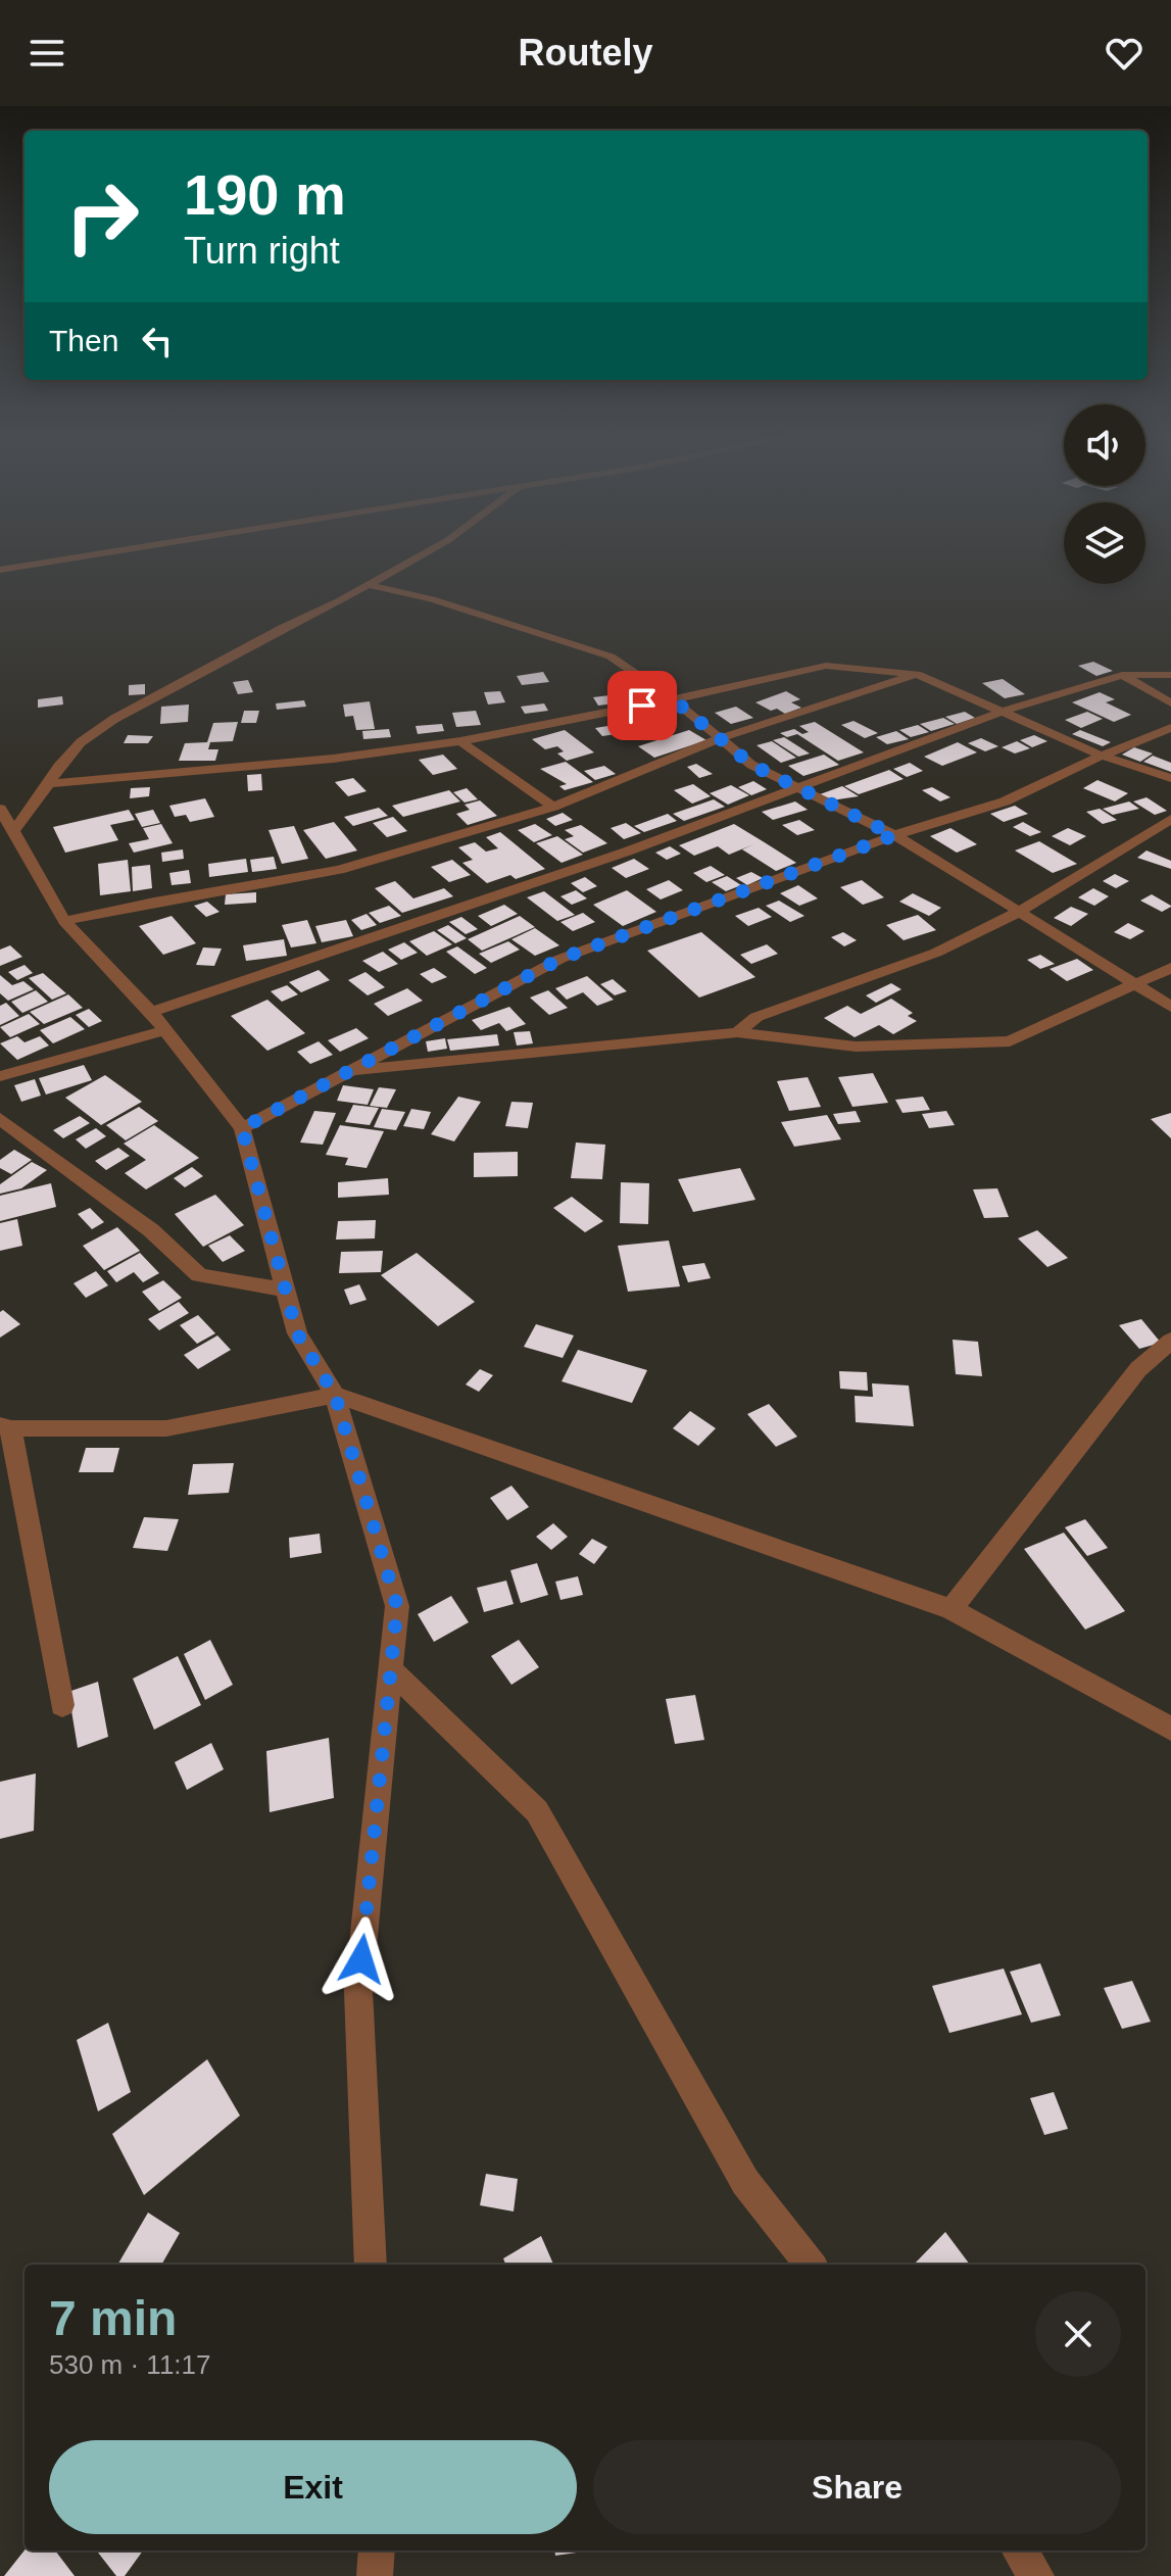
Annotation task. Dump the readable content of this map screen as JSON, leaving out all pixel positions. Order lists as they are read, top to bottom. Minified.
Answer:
{"page":{"header":"Routely","turn":["190 m","Turn right"],"then":"Then","heading":["7 min","530 m · 11:17"],"buttons":["Exit","Share"]}}
